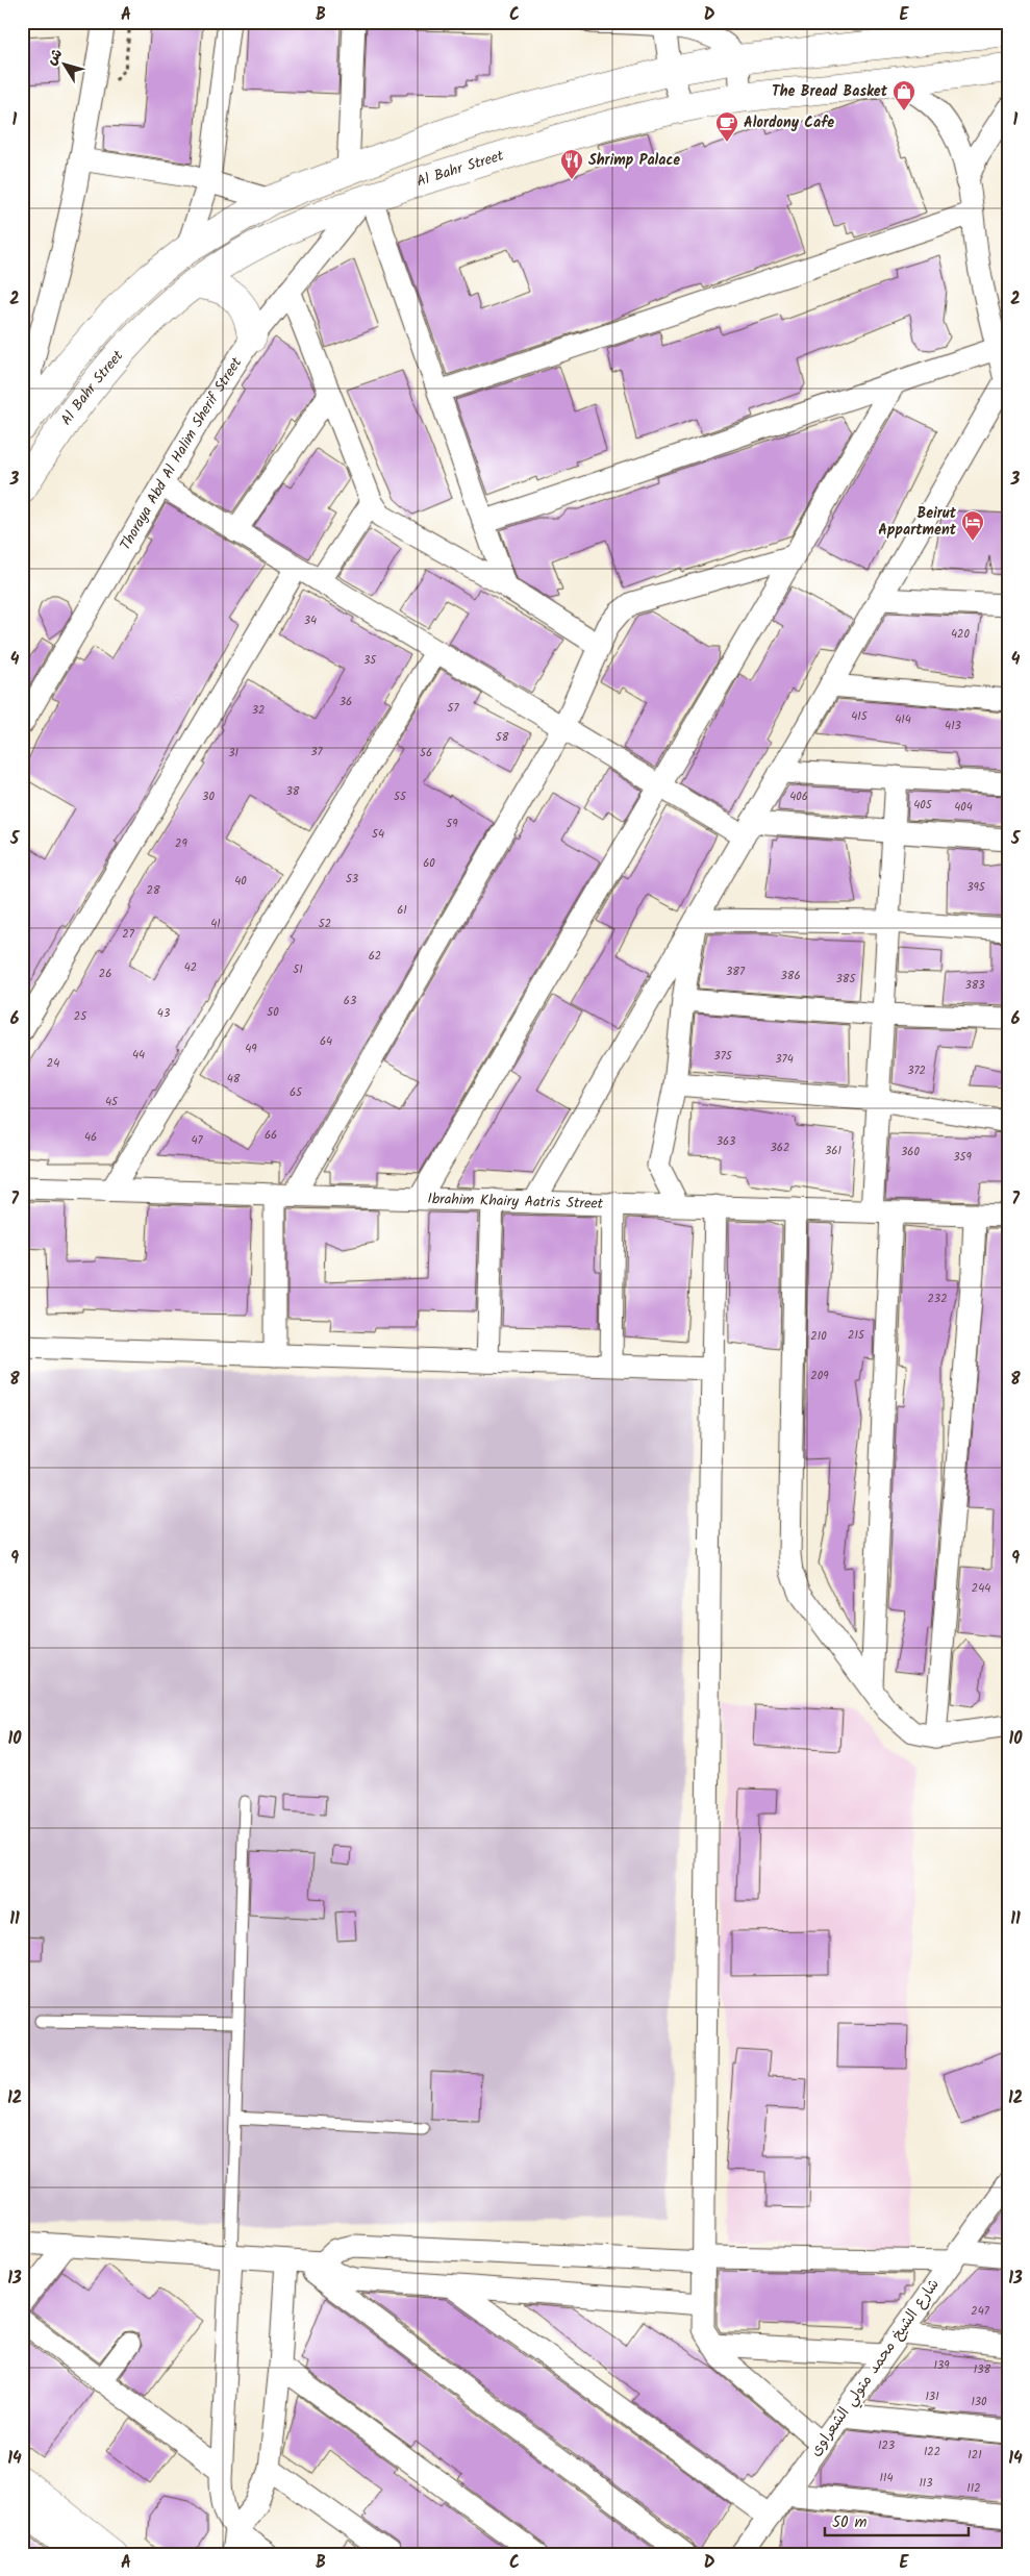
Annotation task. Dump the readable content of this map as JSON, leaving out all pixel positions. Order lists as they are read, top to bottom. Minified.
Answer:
{"streets":{"main road":["Al Bahr Street"],"street":["Thoraya Abd Al Halim Sherif Street","Ibrahim Khairy Aatris Street","شارع الشيخ محمد متولي الشعراوى"]},"crossings":[["Al Bahr Street","Thoraya Abd Al Halim Sherif Street"]],"places":{"shop":["The Bread Basket"],"cafe":["Alordony Cafe"],"restaurant":["Shrimp Palace"],"hotel":["Beirut Appartment"]},"house_numbers":["34","420","35","36","57","32","415","414","413","58","37","31","56","38","30","55","406","405","404","59","54","29","60","53","40","395","28","61","41","52","27","62","42","51","387","26","386","385","383","63","50","43","25","64","49","44","375","374","24","372","48","65","45","66","46","47","363","362","361","360","359","232","215","210","209","244","247","139","138","131","130","123","122","121","114","113","112"],"scale_bar":"50 m","north":"top left","grid":{"columns":["A","B","C","D","E"],"rows":["1","2","3","4","5","6","7","8","9","10","11","12","13","14"]}}
